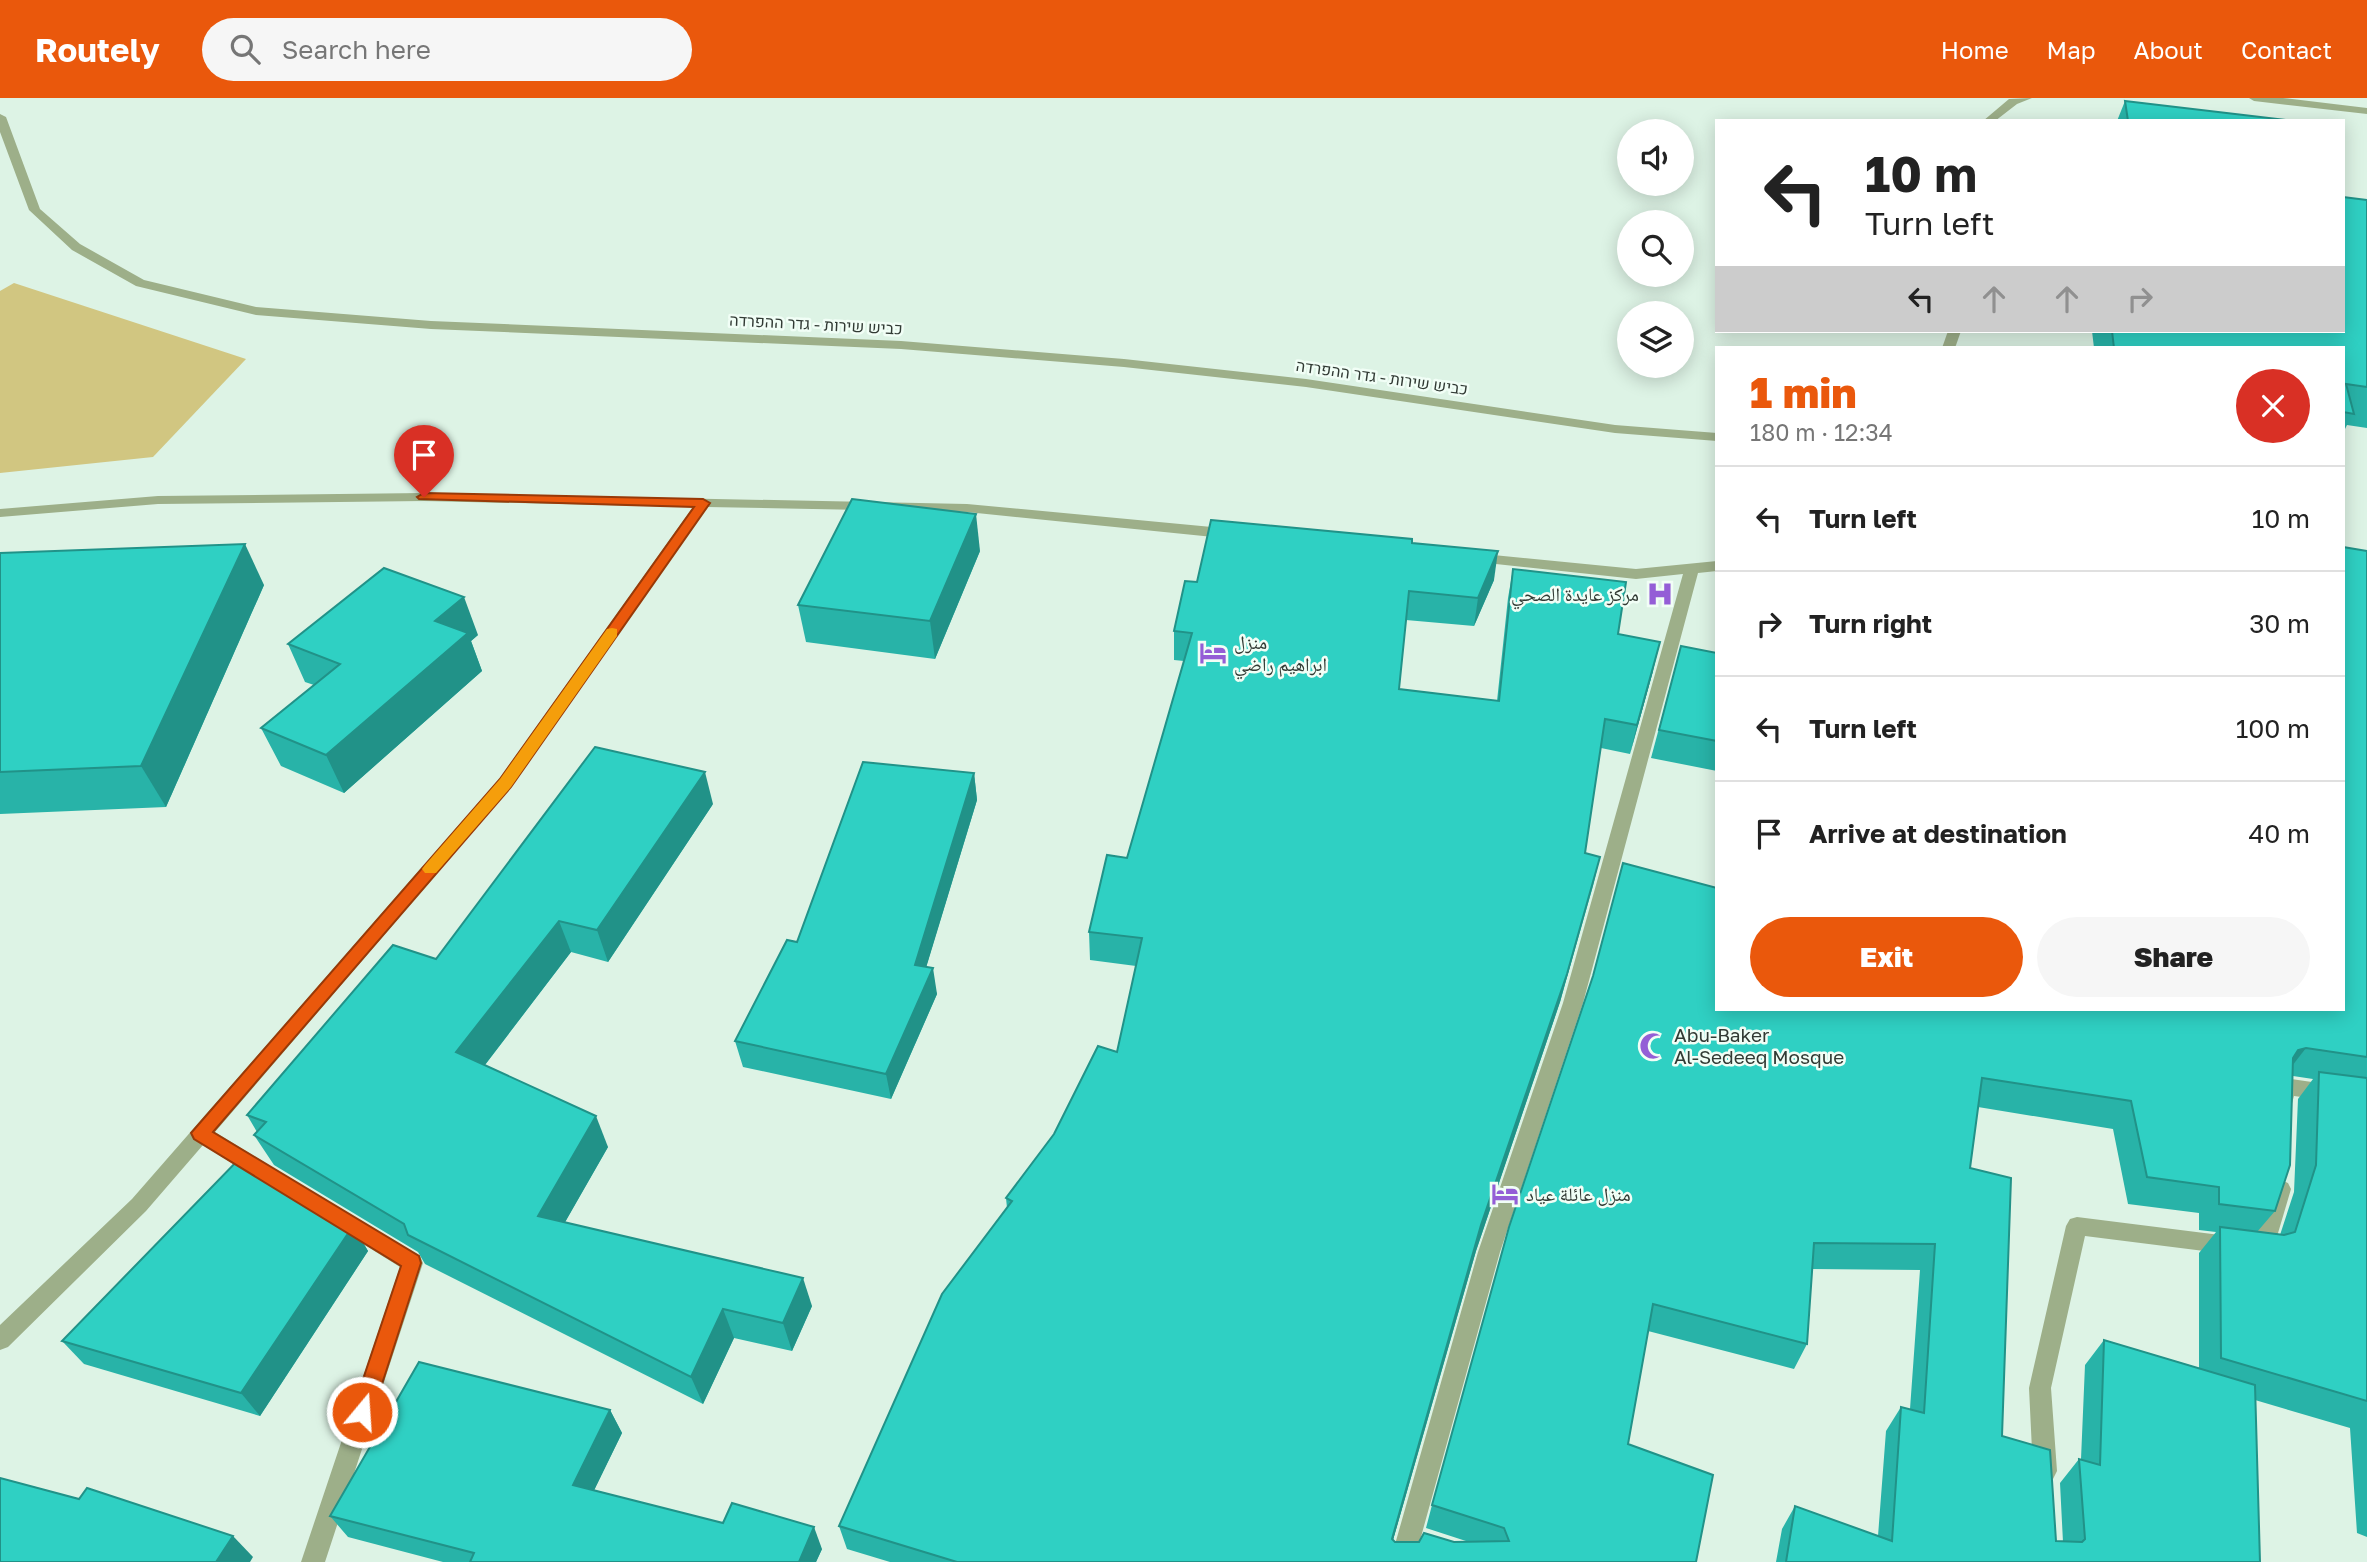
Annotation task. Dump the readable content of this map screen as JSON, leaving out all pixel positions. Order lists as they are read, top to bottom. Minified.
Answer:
{"streets":{"street":["כביש שירות - גדר ההפרדה"]},"places":{"hospital":["مركز عايدة الصحي"],"hotel":["منزل ابراهيم راضي","منزل عائلة عياد"],"mosque":["Abu-Baker Al-Sedeeq Mosque"]},"page":{"header":"Routely","search":"Search here","nav":["Home","Map","About","Contact"],"turn":["10 m","Turn left"],"heading":["1 min","180 m · 12:34"],"list":[{"name":"Turn left","value":"10 m"},{"name":"Turn right","value":"30 m"},{"name":"Turn left","value":"100 m"},{"name":"Arrive at destination","value":"40 m"}],"buttons":["Exit","Share"]}}
